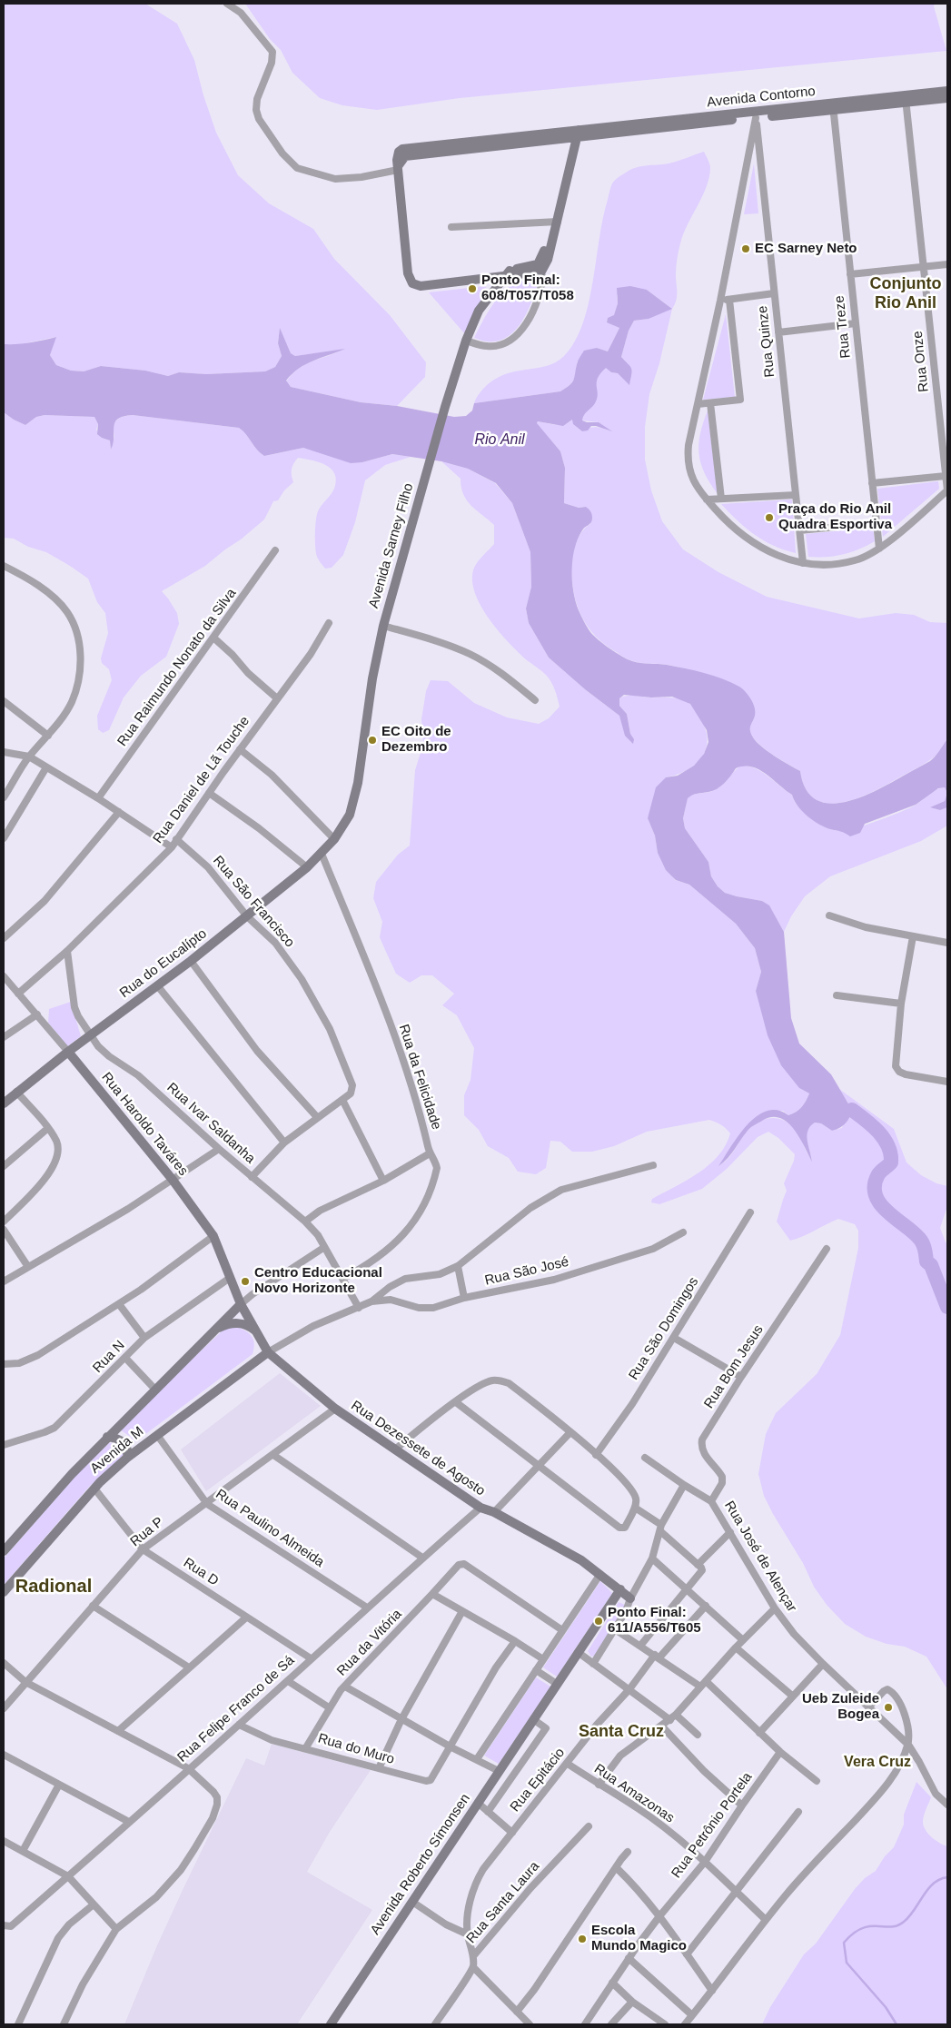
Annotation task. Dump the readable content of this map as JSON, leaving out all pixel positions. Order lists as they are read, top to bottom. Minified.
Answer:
{"streets":{"street":["Avenida Contorno","Rua Treze","Rua Quinze","Rua Onze","Avenida Sarney Filho","Rua Raimundo Nonato da Silva","Rua Daniel de Lã Touche","Rua São Francisco","Rua do Eucalípto","Rua da Felicidade","Rua Ivar Saldanha","Rua Haroldo Taváres","Rua São José","Rua São Domingos","Rua N","Rua Bom Jesus","Rua Dezessete de Agosto","Avenida M","Rua Paulino Almeida","Rua P","Rua José de Alençar","Rua D","Rua da Vitória","Rua Felipe Franco de Sá","Rua do Muro","Rua Epitácio","Rua Amazonas","Rua Petrônio Portela","Avenida Roberto Símonsen","Rua Santa Laura"]},"crossings":[["Avenida Contorno","Rua Treze"],["Avenida Contorno","Rua Quinze"],["Avenida Contorno","Rua Onze"],["Avenida Sarney Filho","Rua do Eucalípto"],["Rua Daniel de Lã Touche","Rua São Francisco"],["Rua Daniel de Lã Touche","Rua Ivar Saldanha"],["Rua Daniel de Lã Touche","Rua Haroldo Taváres"],["Rua São Francisco","Rua do Eucalípto"],["Rua do Eucalípto","Rua da Felicidade"],["Rua do Eucalípto","Rua Ivar Saldanha"],["Rua do Eucalípto","Rua Haroldo Taváres"],["Rua da Felicidade","Rua Ivar Saldanha"],["Rua Haroldo Taváres","Rua N"],["Rua Haroldo Taváres","Rua Dezessete de Agosto"],["Rua Haroldo Taváres","Avenida M"],["Rua Bom Jesus","Rua José de Alençar"],["Rua Dezessete de Agosto","Avenida M"],["Rua Dezessete de Agosto","Rua P"],["Rua Dezessete de Agosto","Rua Felipe Franco de Sá"],["Rua Dezessete de Agosto","Avenida Roberto Símonsen"],["Avenida M","Rua Paulino Almeida"],["Avenida M","Rua D"],["Rua Paulino Almeida","Rua P"],["Rua Paulino Almeida","Rua Felipe Franco de Sá"],["Rua P","Rua D"],["Rua D","Rua Felipe Franco de Sá"],["Rua da Vitória","Rua do Muro"],["Rua Felipe Franco de Sá","Rua do Muro"],["Rua Epitácio","Rua Amazonas"],["Rua Epitácio","Rua Santa Laura"],["Rua Amazonas","Rua Petrônio Portela"]],"districts":["Conjunto Rio Anil","Radional","Santa Cruz","Vera Cruz"],"water":["Rio Anil"],"places":["EC Sarney Neto","Ponto Final: 608/T057/T058","Praça do Rio Anil Quadra Esportiva","EC Oito de Dezembro","Centro Educacional Novo Horizonte","Ponto Final: 611/A556/T605","Ueb Zuleide Bogea","Escola Mundo Magico"]}
